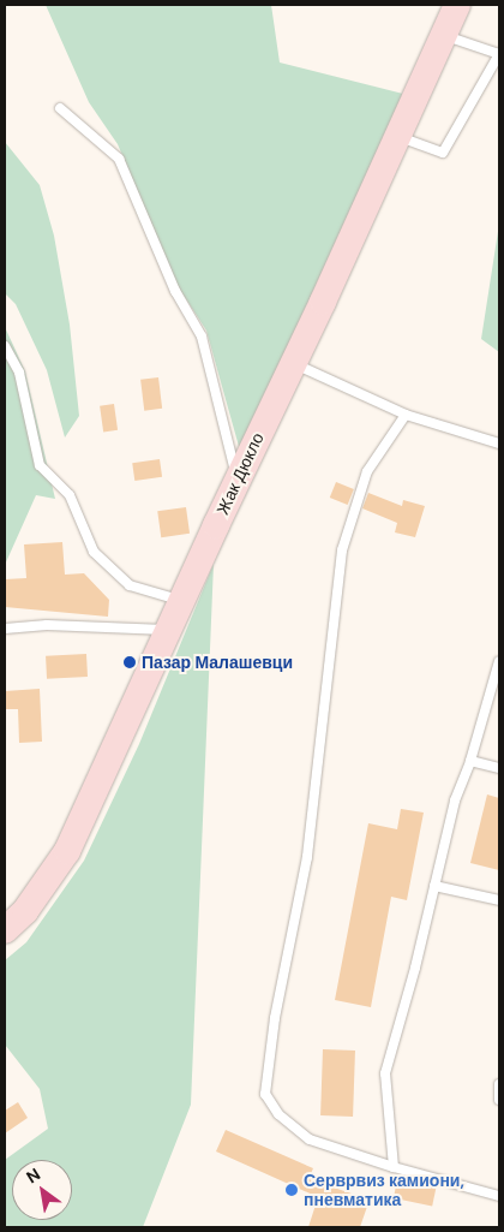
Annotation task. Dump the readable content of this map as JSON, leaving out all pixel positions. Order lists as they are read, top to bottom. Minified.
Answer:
{"streets":{"street":["Жак Дюкло"]},"places":["Пазар Малашевци","Серврвиз камиони, пневматика"],"north":"top left"}
